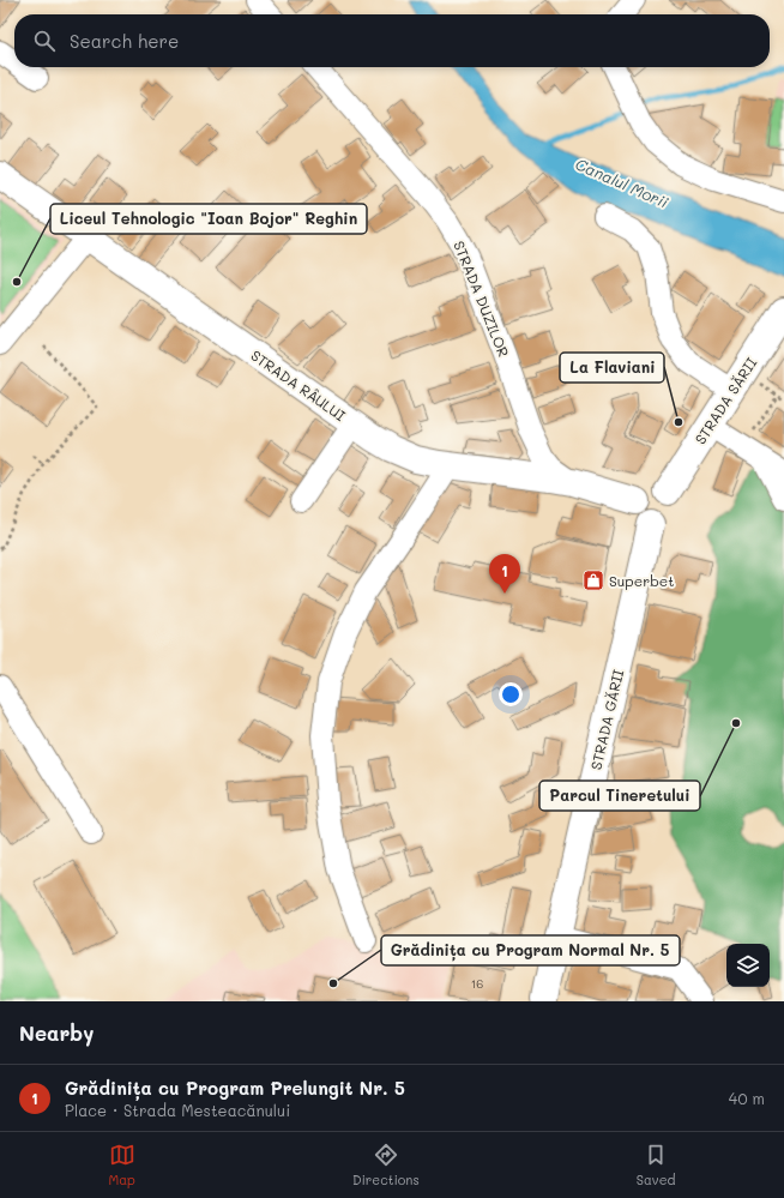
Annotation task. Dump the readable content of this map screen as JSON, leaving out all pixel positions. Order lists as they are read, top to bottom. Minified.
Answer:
{"streets":{"main road":["STRADA RÂULUI","STRADA SĂRII","STRADA GĂRII"],"street":["STRADA DUZILOR"]},"crossings":[["STRADA DUZILOR","STRADA RÂULUI"],["STRADA RÂULUI","STRADA SĂRII"],["STRADA RÂULUI","STRADA GĂRII"],["STRADA SĂRII","STRADA GĂRII"]],"water":["Canalul Morii"],"places":{"other":["Liceul Tehnologic \"Ioan Bojor\" Reghin","La Flaviani","Parcul Tineretului","Grădinița cu Program Normal Nr. 5"],"shop":["Superbet"]},"house_numbers":["16"],"page":{"search":"Search here","pins":"1","heading":"Nearby","list":[{"mark":"1","name":"Grădinița cu Program Prelungit Nr. 5","note":"Place · Strada Mesteacănului","value":"40 m"}],"nav":["Map","Directions","Saved"]}}
